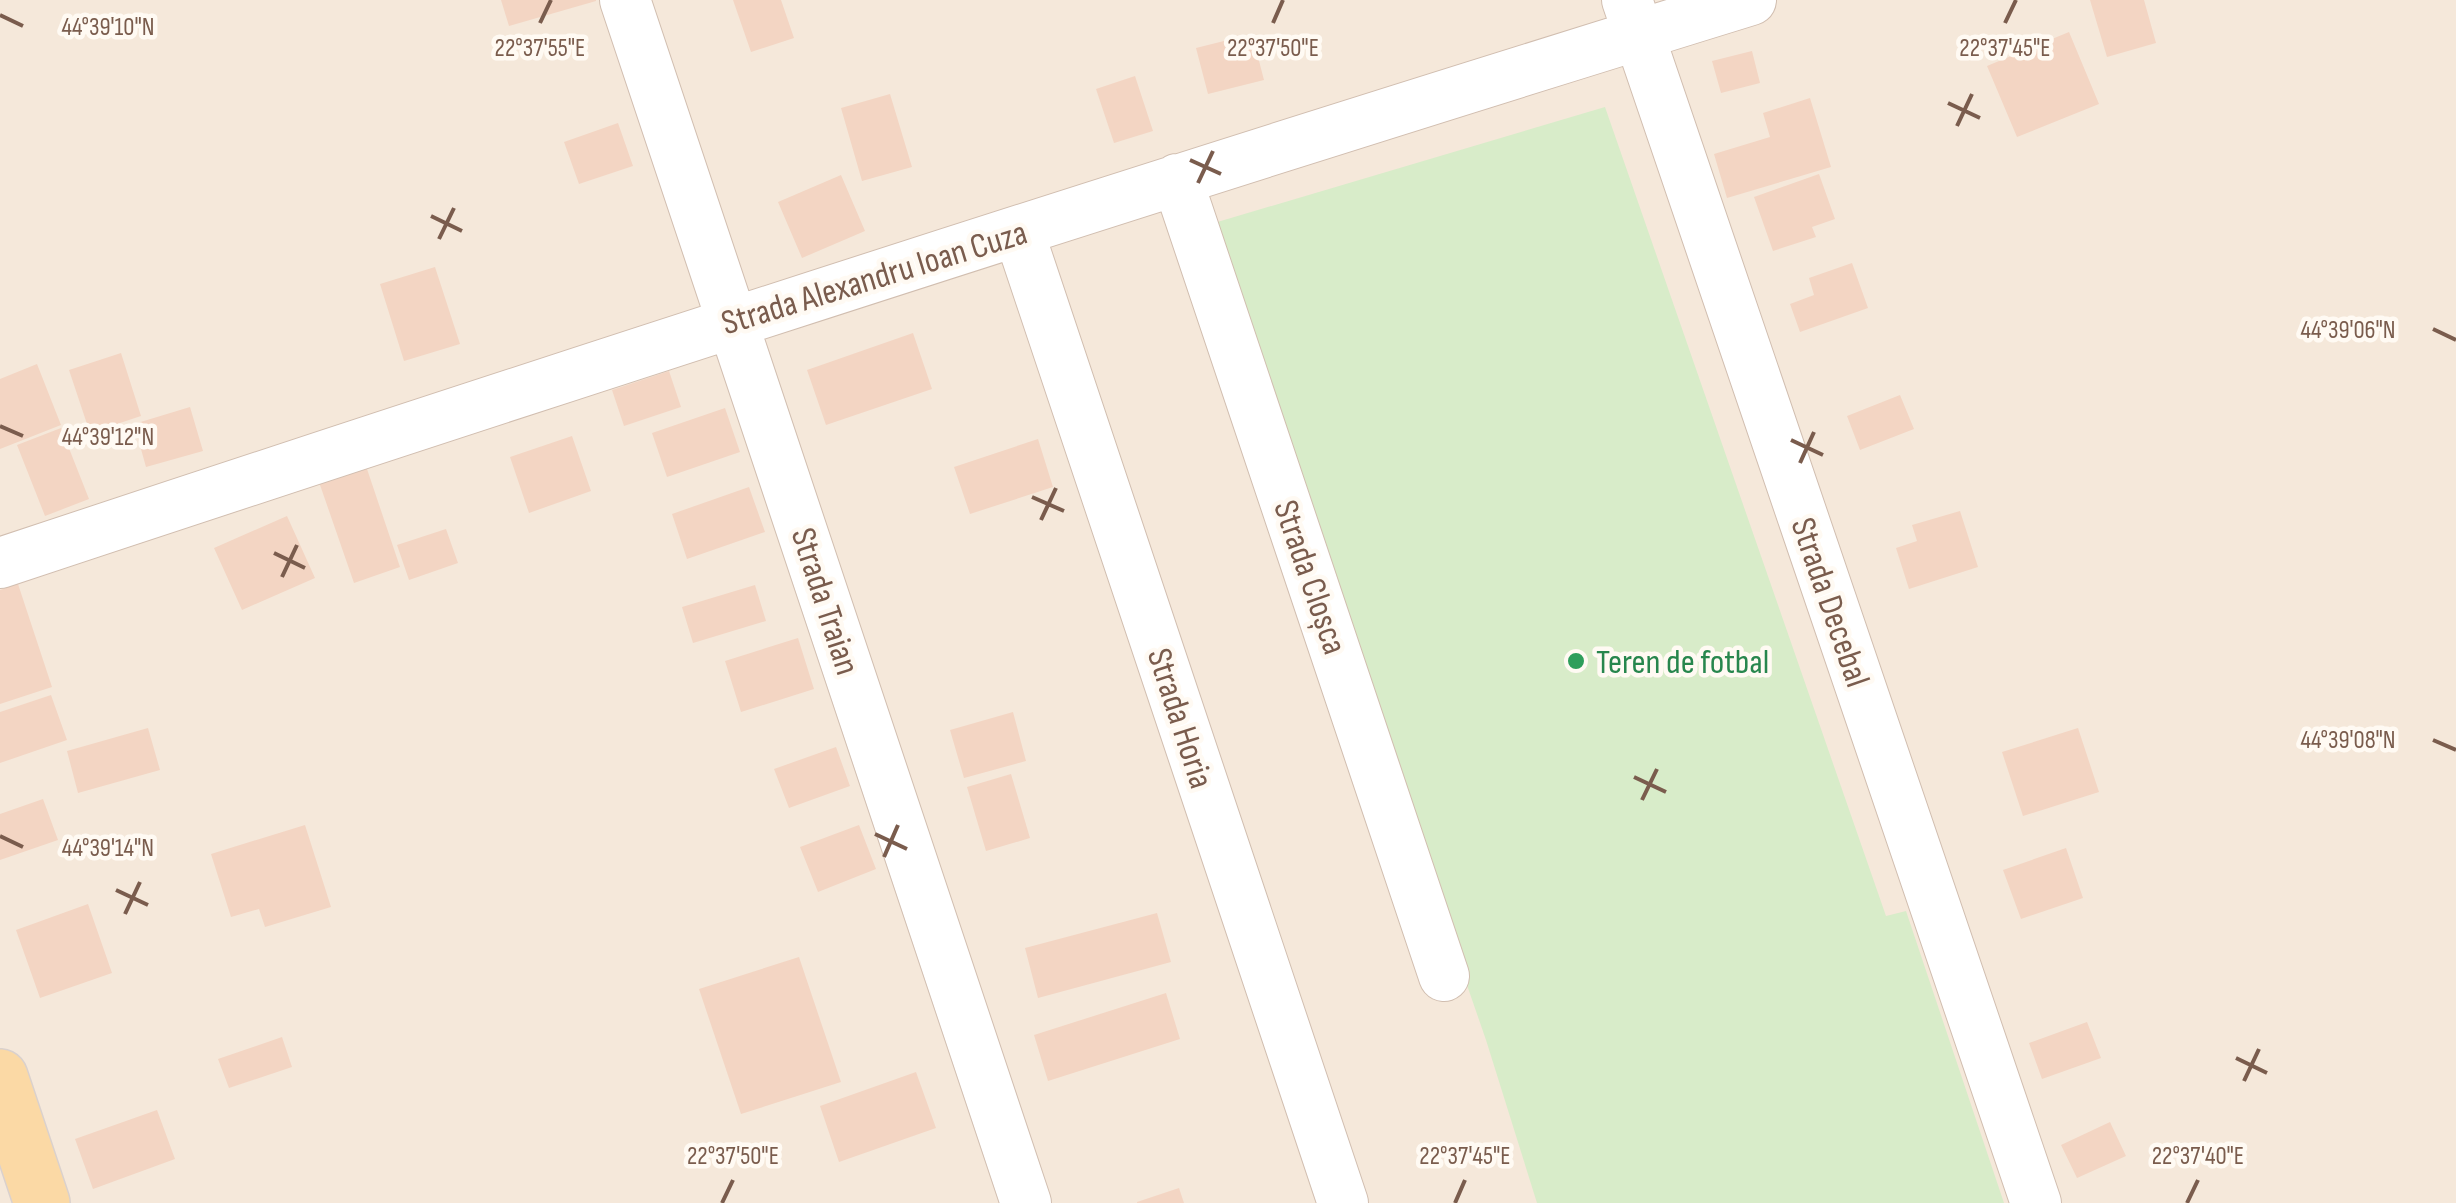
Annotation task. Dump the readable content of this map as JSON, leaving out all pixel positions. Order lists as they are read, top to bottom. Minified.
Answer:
{"streets":{"street":["Strada Alexandru Ioan Cuza","Strada Cloșca","Strada Traian","Strada Decebal","Strada Horia"]},"crossings":[["Strada Alexandru Ioan Cuza","Strada Cloșca"],["Strada Alexandru Ioan Cuza","Strada Traian"],["Strada Alexandru Ioan Cuza","Strada Decebal"],["Strada Alexandru Ioan Cuza","Strada Horia"]],"places":["Teren de fotbal"],"coordinates":["44°39'10\"N","22°37'50\"E","22°37'45\"E","22°37'55\"E","44°39'06\"N","44°39'12\"N","44°39'08\"N","44°39'14\"N","22°37'40\"E"]}
